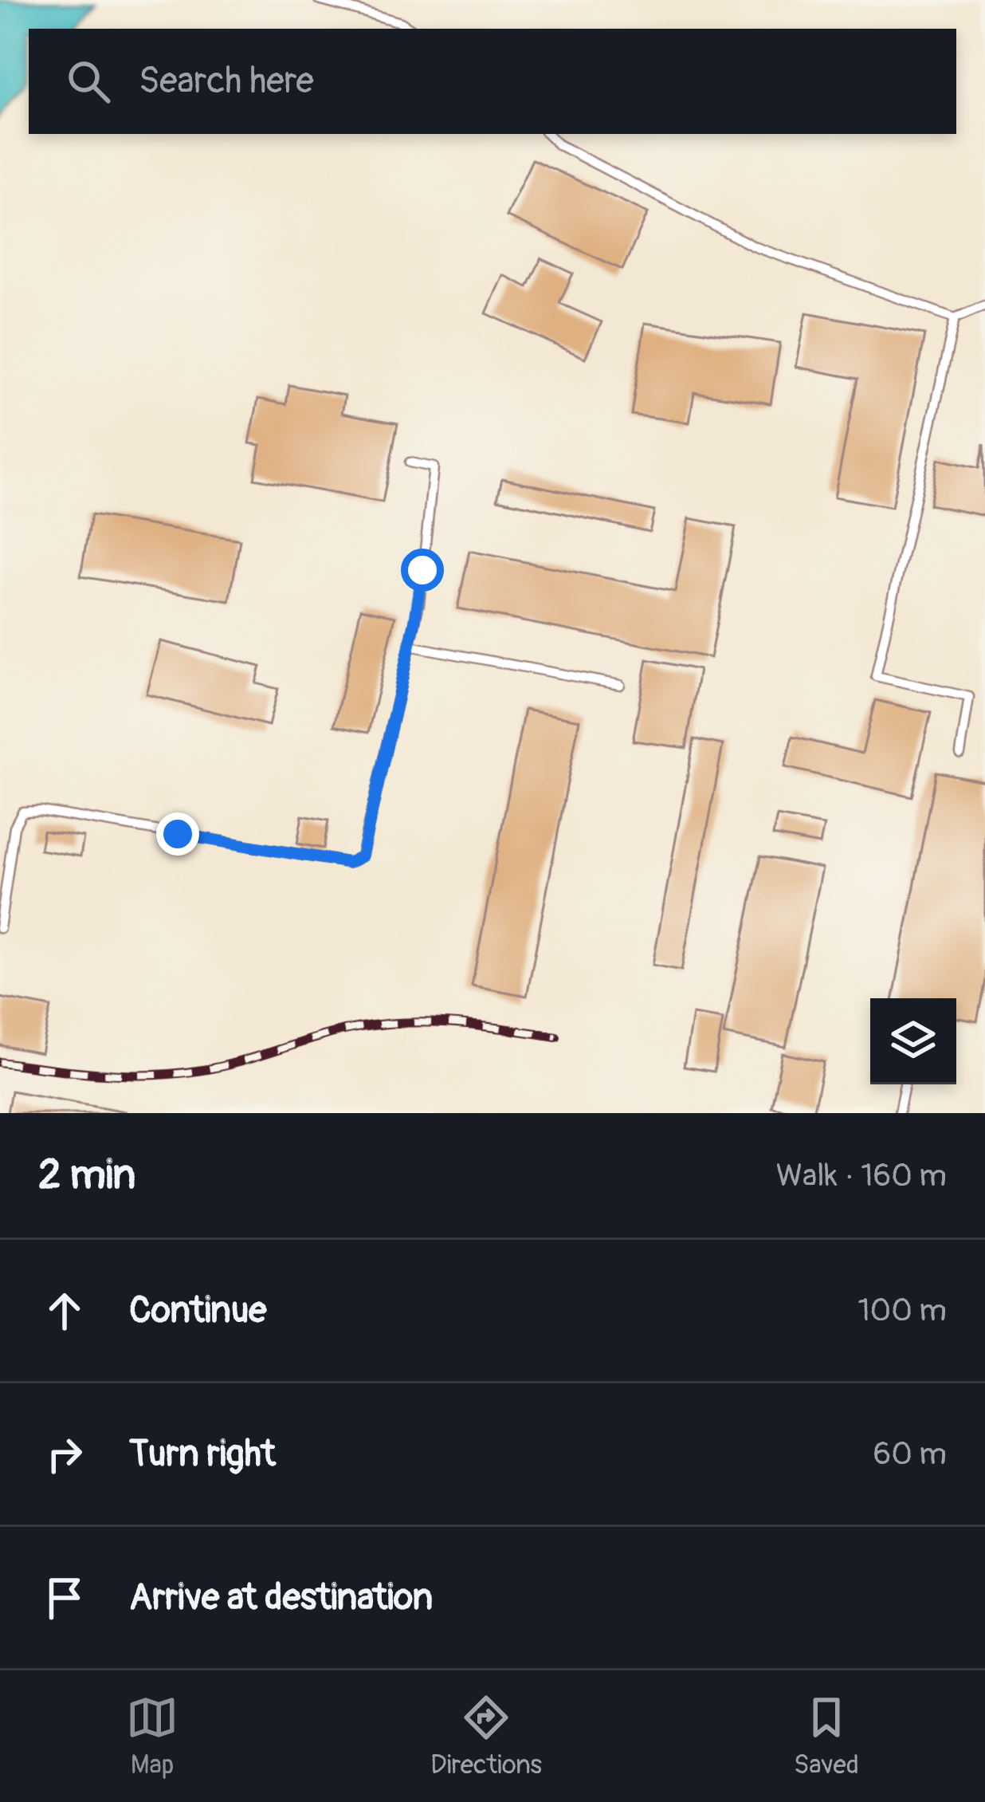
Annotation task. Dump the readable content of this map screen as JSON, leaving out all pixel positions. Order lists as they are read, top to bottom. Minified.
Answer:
{"page":{"search":"Search here","heading":["2 min","Walk · 160 m"],"list":[["Continue","100 m"],["Turn right","60 m"],"Arrive at destination"],"nav":["Map","Directions","Saved"]}}
